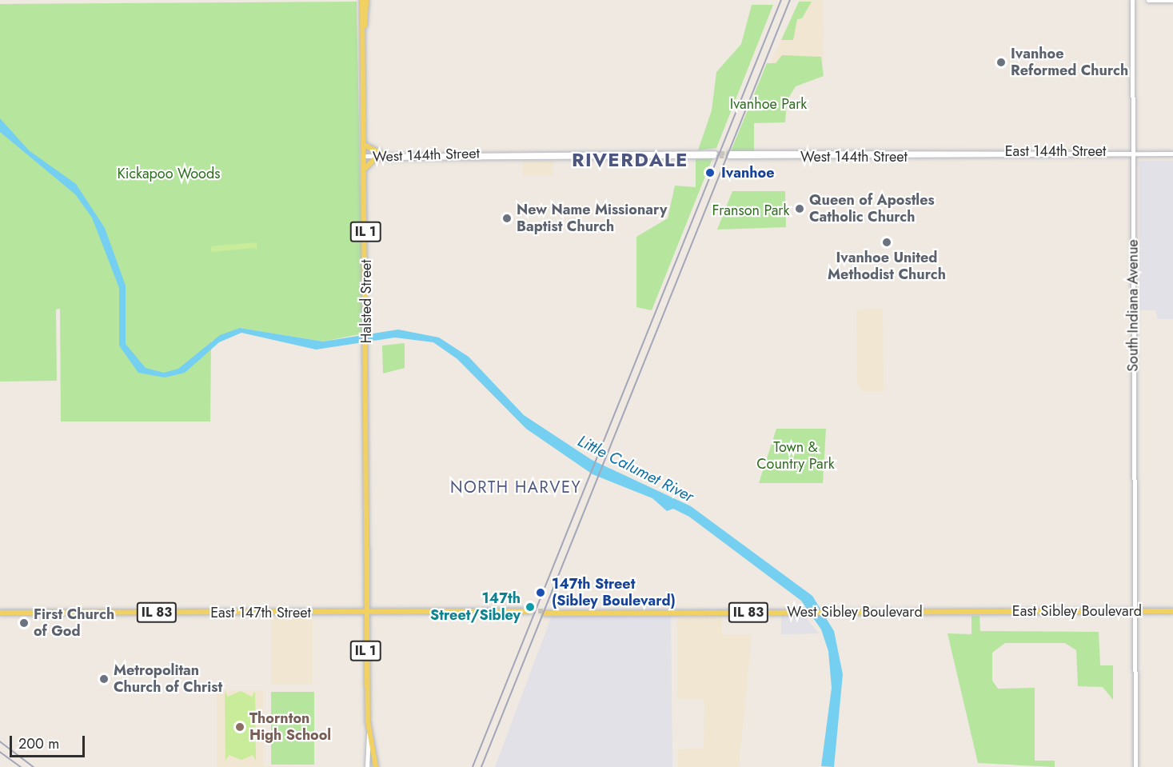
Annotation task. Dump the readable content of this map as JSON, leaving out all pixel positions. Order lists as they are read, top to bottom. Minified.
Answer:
{"streets":{"main road":["IL 1","Halsted Street","East Sibley Boulevard","West Sibley Boulevard","IL 83","East 147th Street"],"street":["East 144th Street","West 144th Street","South Indiana Avenue"]},"crossings":[["East 144th Street","West 144th Street"],["East 144th Street","South Indiana Avenue"],["West 144th Street","Halsted Street"],["Halsted Street","East 147th Street"],["South Indiana Avenue","East Sibley Boulevard"],["East Sibley Boulevard","West Sibley Boulevard"]],"districts":["RIVERDALE","NORTH HARVEY"],"water":["Little Calumet River"],"parks":["Ivanhoe Park","Kickapoo Woods","Franson Park","Town & Country Park"],"places":["Ivanhoe Reformed Church","Ivanhoe","Queen of Apostles Catholic Church","New Name Missionary Baptist Church","Ivanhoe United Methodist Church","147th Street (Sibley Boulevard)","147th Street/Sibley","First Church of God","Metropolitan Church of Christ","Thornton High School"],"scale_bar":"200 m"}
